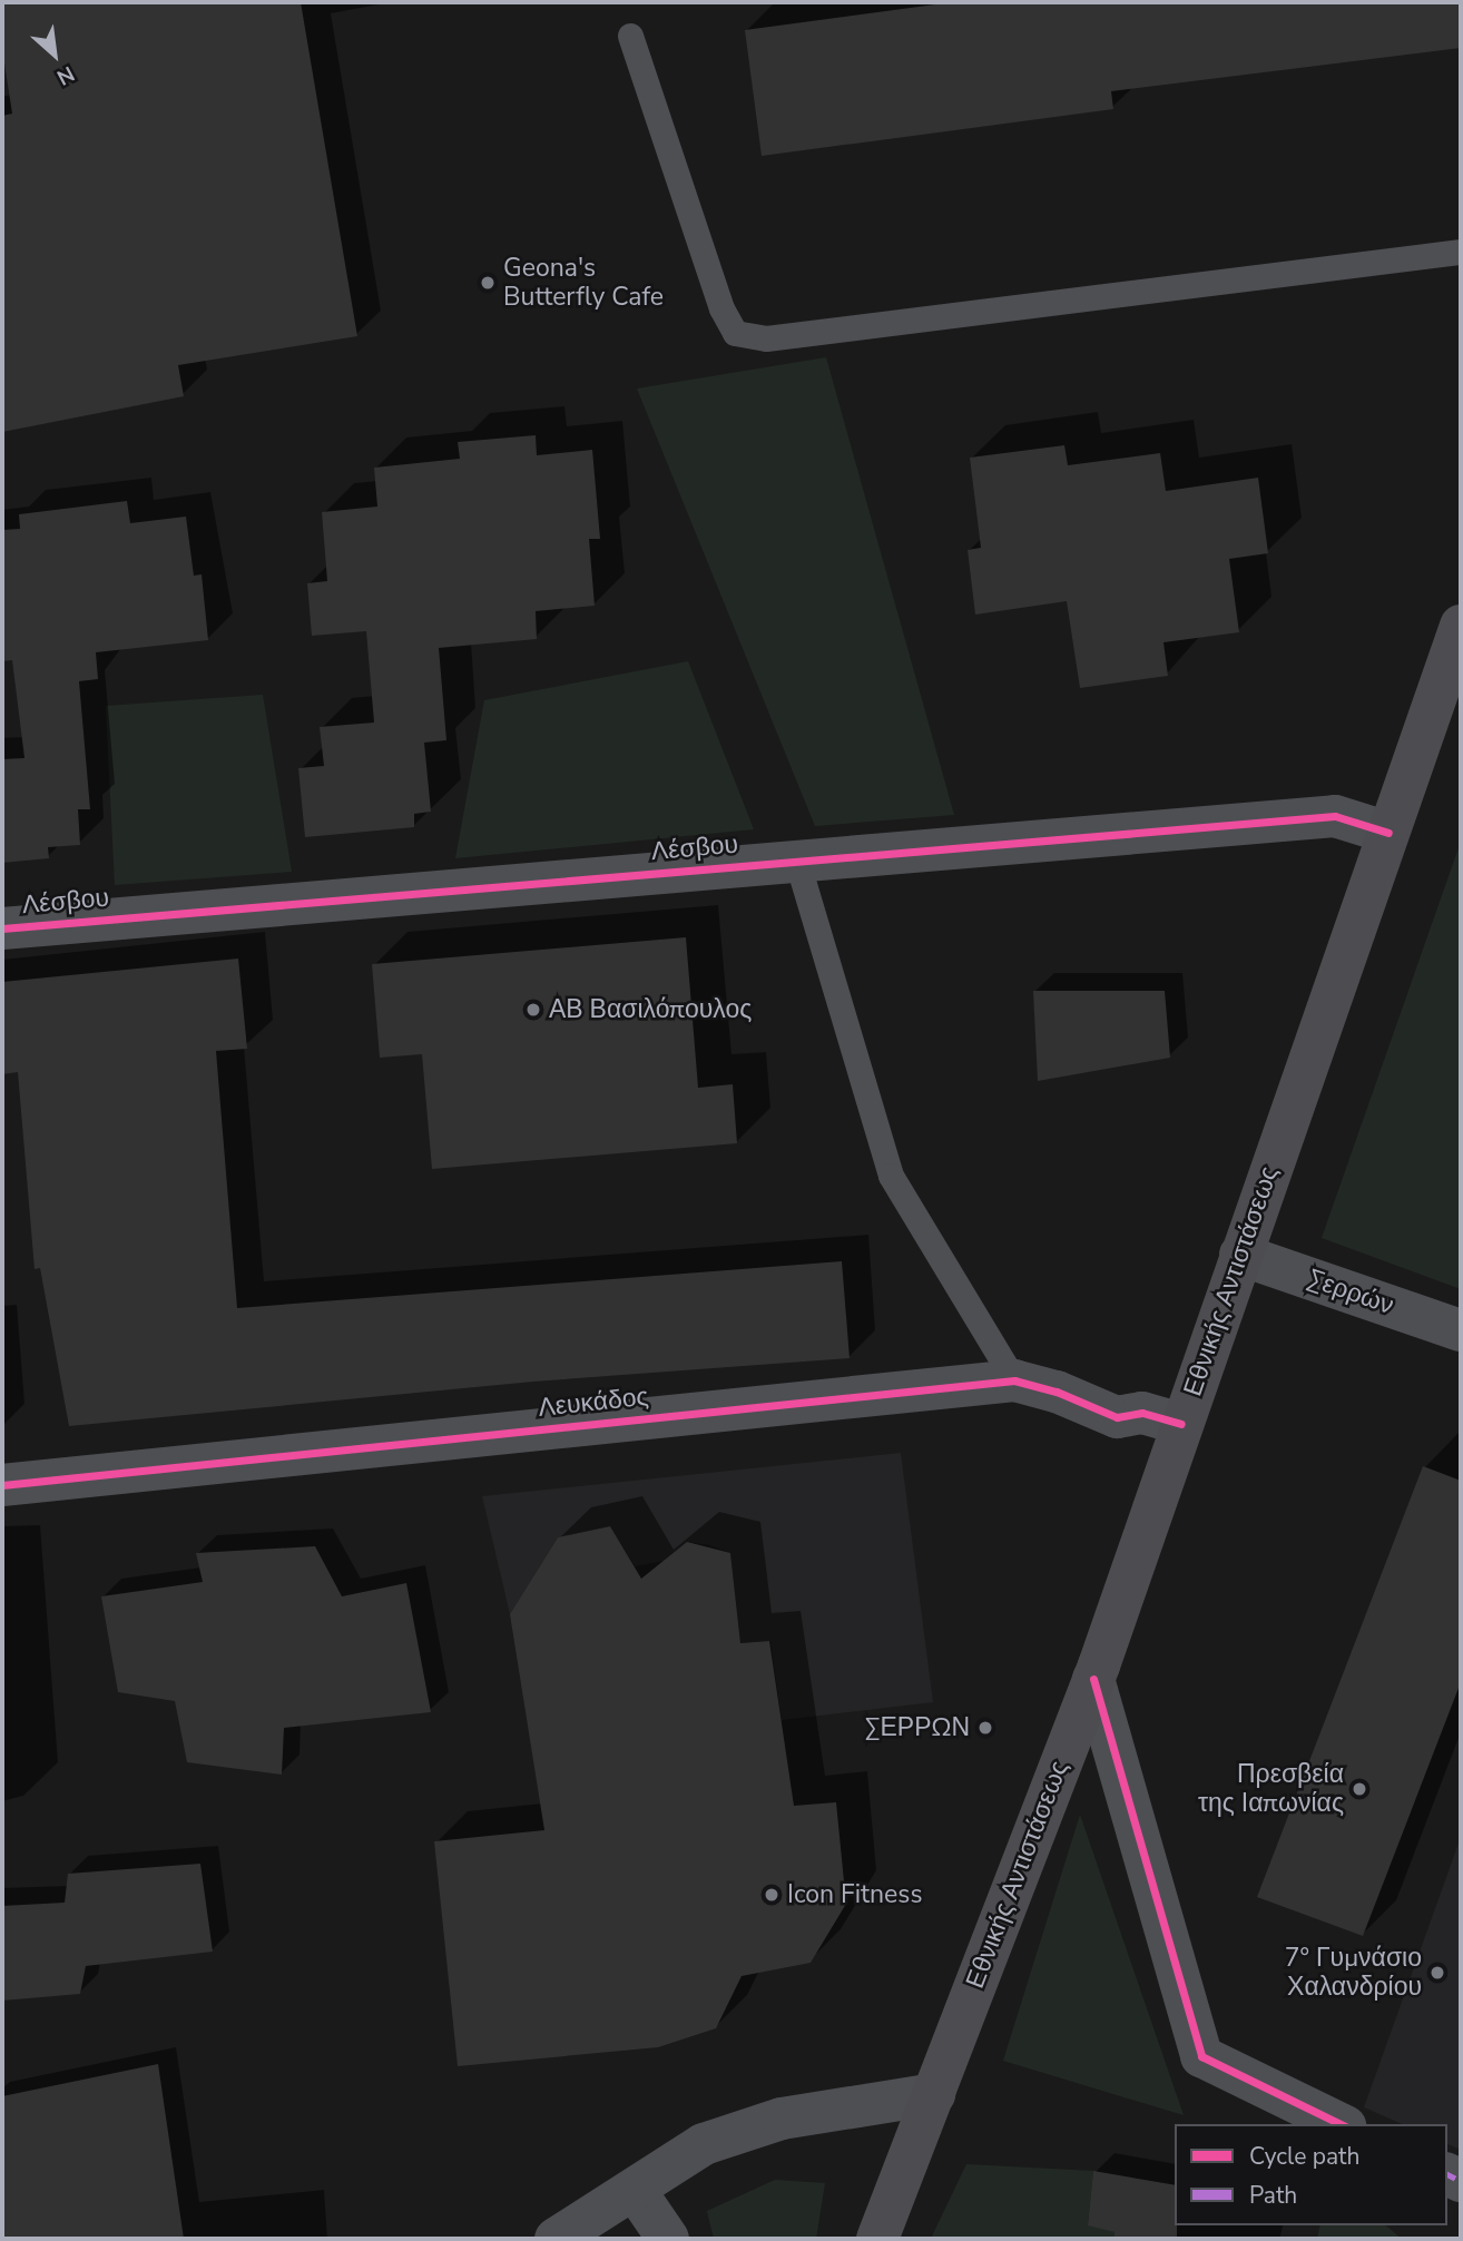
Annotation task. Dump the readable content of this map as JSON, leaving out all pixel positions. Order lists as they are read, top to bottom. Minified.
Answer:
{"streets":{"main road":["Εθνικής Αντιστάσεως"],"street":["Λέσβου","Σερρών","Λευκάδος"]},"crossings":[["Λέσβου","Εθνικής Αντιστάσεως"],["Εθνικής Αντιστάσεως","Σερρών"],["Εθνικής Αντιστάσεως","Λευκάδος"]],"places":["Geona's Butterfly Cafe","ΑΒ Βασιλόπουλος","ΣΕΡΡΩΝ","Πρεσβεία της Ιαπωνίας","Icon Fitness","7° Γυμνάσιο Χαλανδρίου"],"legend":["Cycle path","Path"],"north":"bottom right"}
